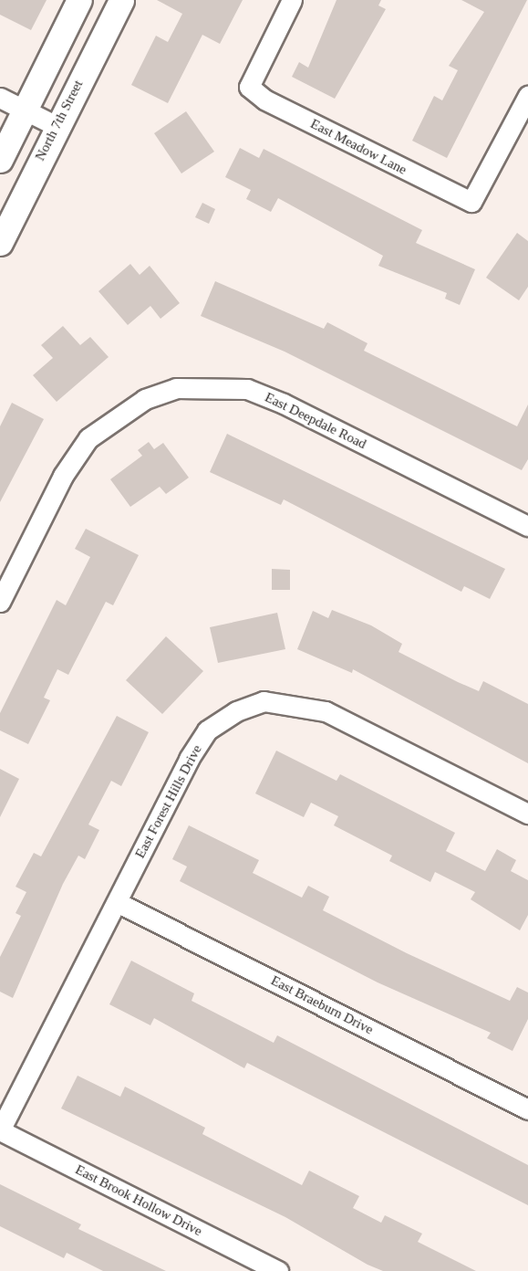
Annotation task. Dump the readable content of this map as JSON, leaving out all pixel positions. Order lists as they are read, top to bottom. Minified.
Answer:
{"streets":{"main road":["North 7th Street"],"street":["East Meadow Lane","East Deepdale Road","East Forest Hills Drive","East Braeburn Drive","East Brook Hollow Drive"]},"crossings":[["East Forest Hills Drive","East Braeburn Drive"],["East Forest Hills Drive","East Brook Hollow Drive"]]}
